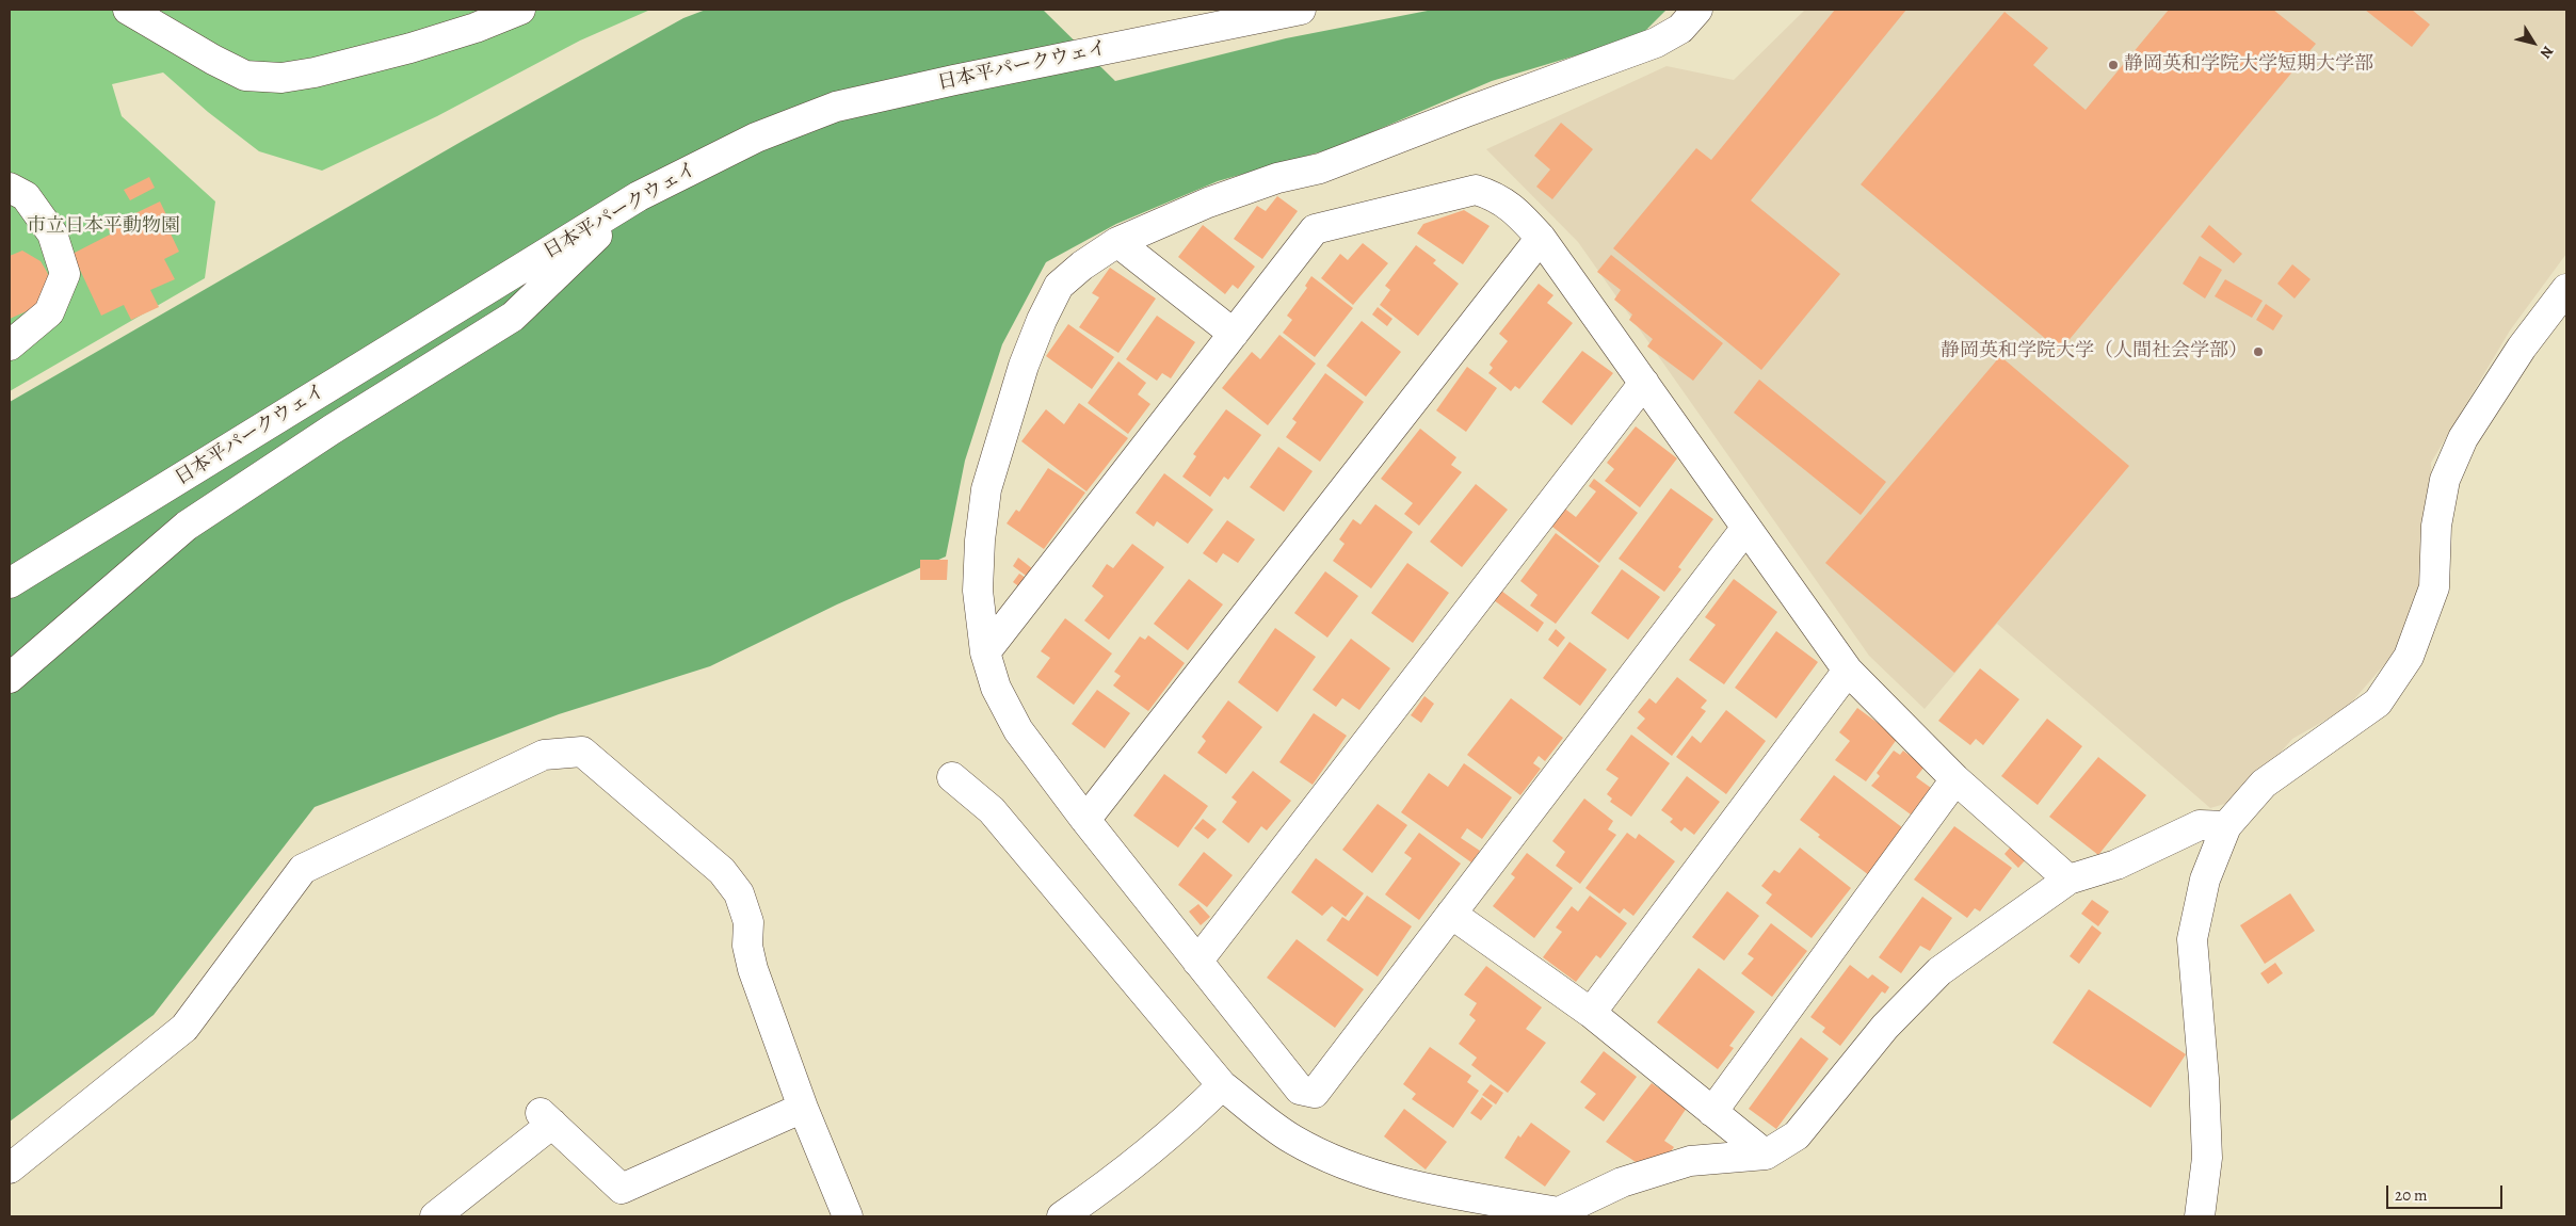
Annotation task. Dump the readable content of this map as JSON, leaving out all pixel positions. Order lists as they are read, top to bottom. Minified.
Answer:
{"streets":{"street":["日本平パークウェイ"]},"parks":["市立日本平動物園"],"places":["静岡英和学院大学短期大学部","静岡英和学院大学（人間社会学部）"],"scale_bar":"20 m","north":"bottom right"}
